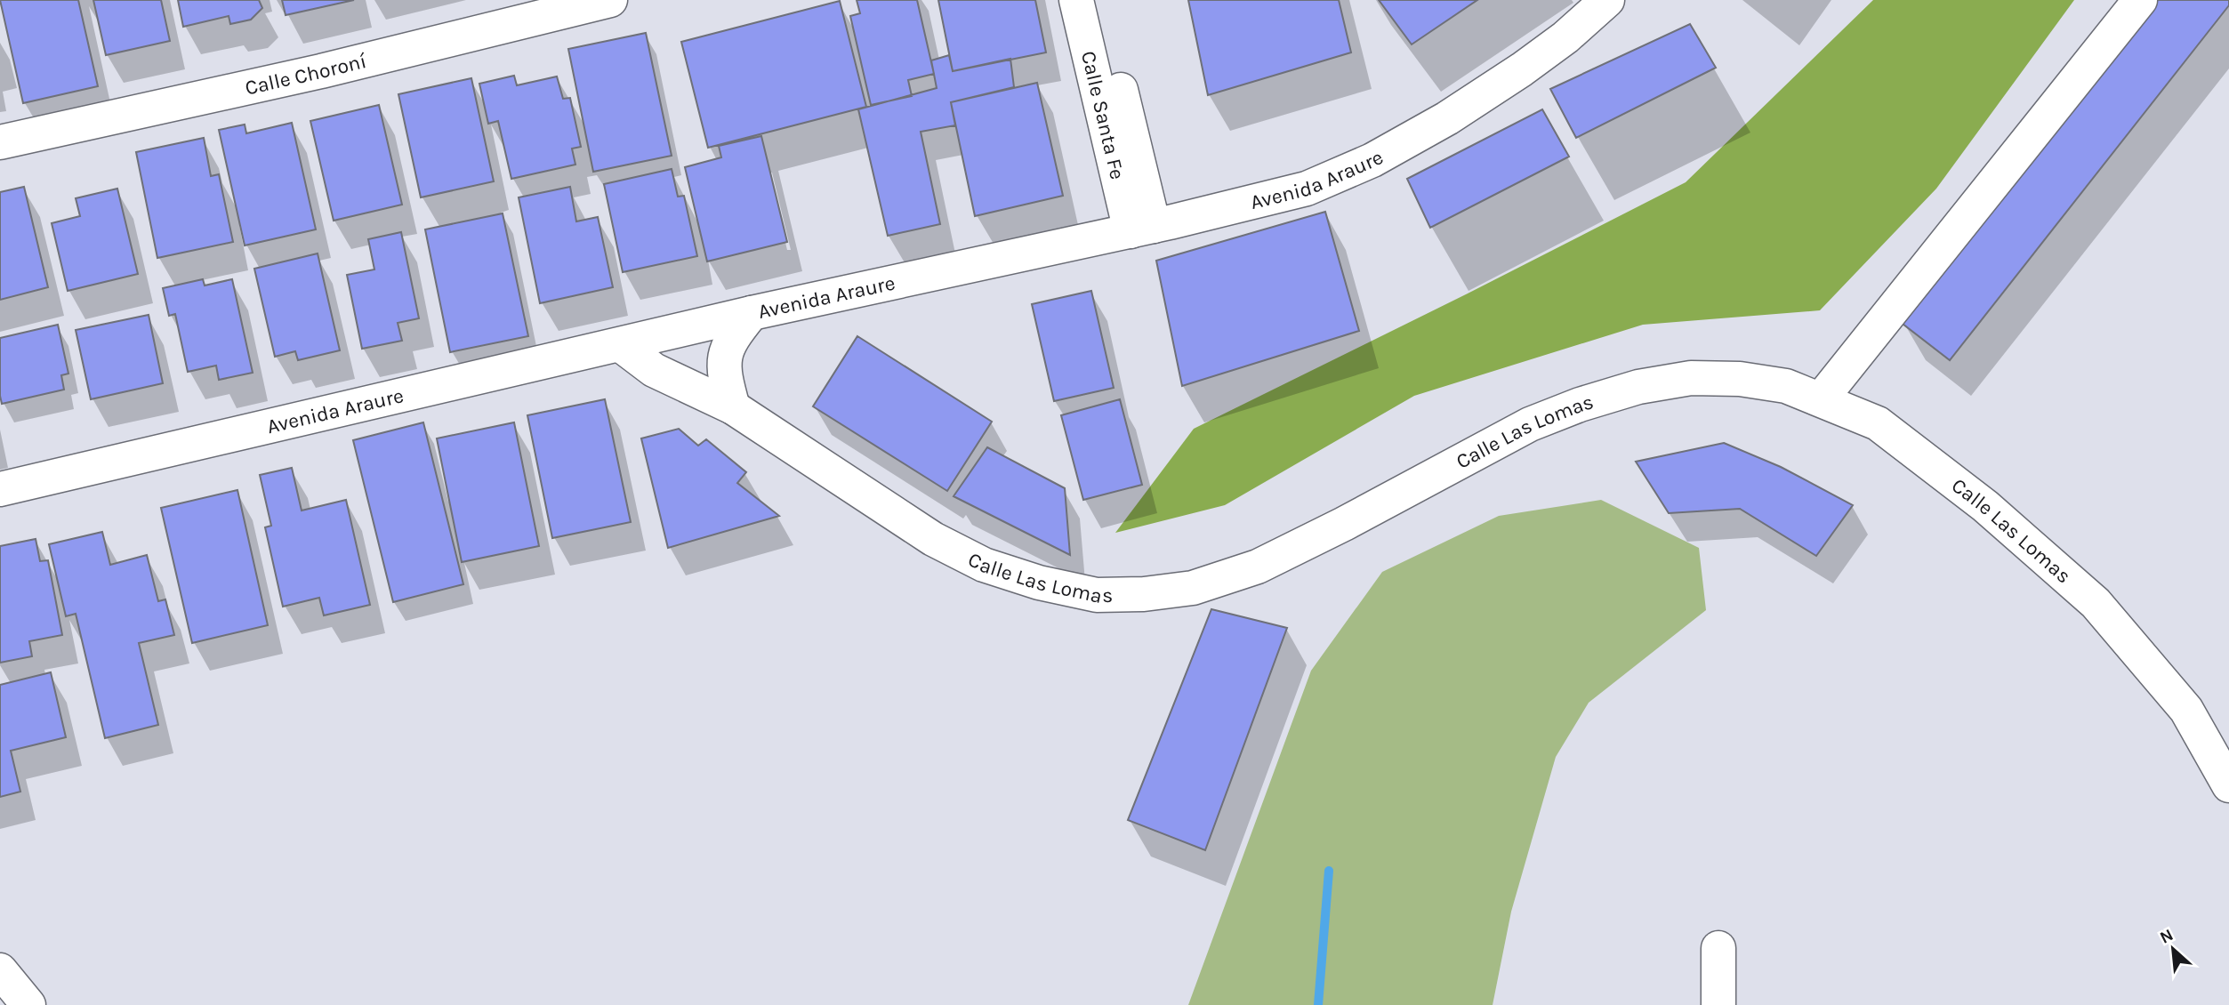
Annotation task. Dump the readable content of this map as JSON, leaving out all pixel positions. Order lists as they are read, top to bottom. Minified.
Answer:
{"streets":{"street":["Calle Choroní","Calle Santa Fe","Avenida Araure","Calle Las Lomas"]},"crossings":[["Calle Santa Fe","Avenida Araure"],["Avenida Araure","Calle Las Lomas"]],"north":"top left"}
